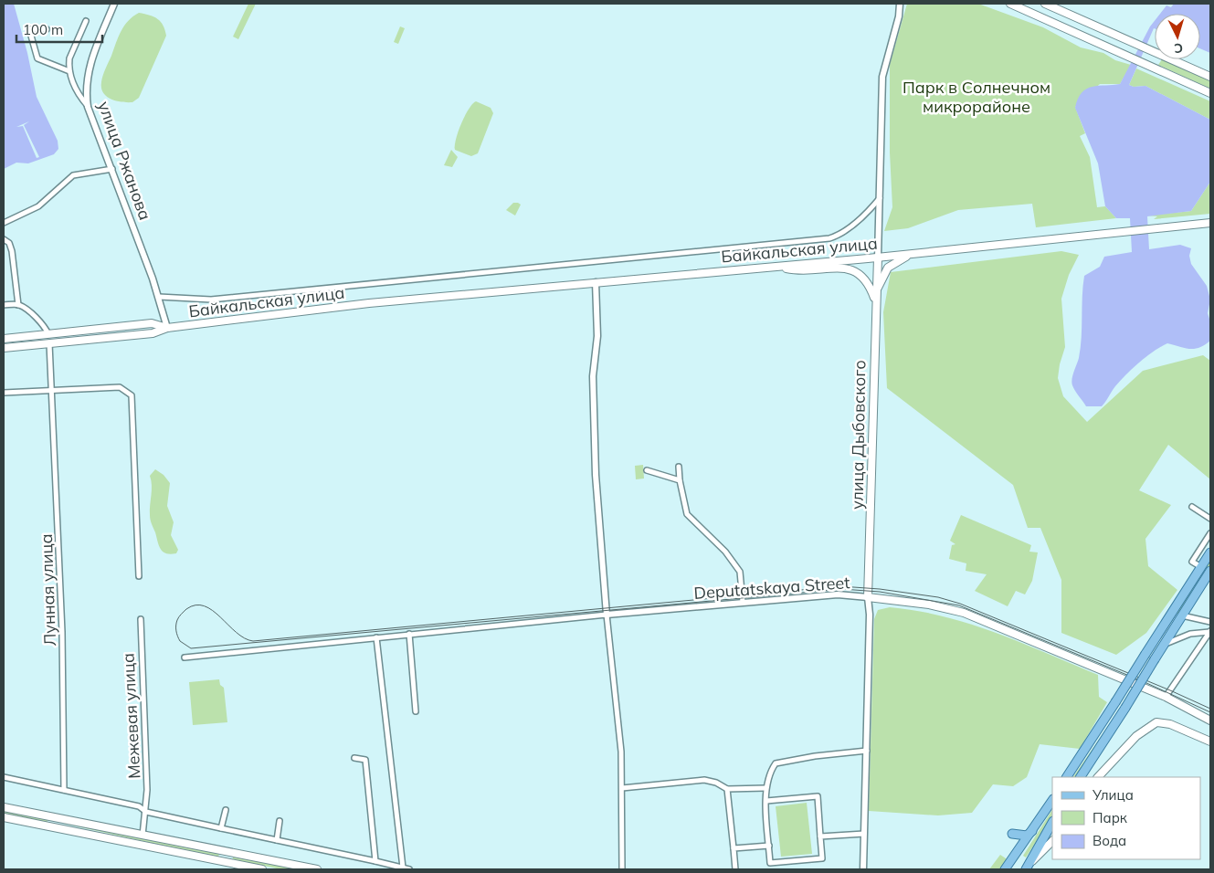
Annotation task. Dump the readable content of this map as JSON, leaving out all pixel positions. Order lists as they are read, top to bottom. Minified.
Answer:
{"streets":{"main road":["Байкальская улица","улица Дыбовского","Deputatskaya Street"],"street":["улица Ржанова","Лунная улица","Межевая улица"]},"crossings":[["улица Ржанова","Байкальская улица"],["Байкальская улица","улица Дыбовского"],["Байкальская улица","Лунная улица"],["улица Дыбовского","Deputatskaya Street"]],"parks":["Парк в Солнечном микрорайоне"],"legend":["Улица","Парк","Вода"],"scale_bar":"100 m","north":"bottom"}
